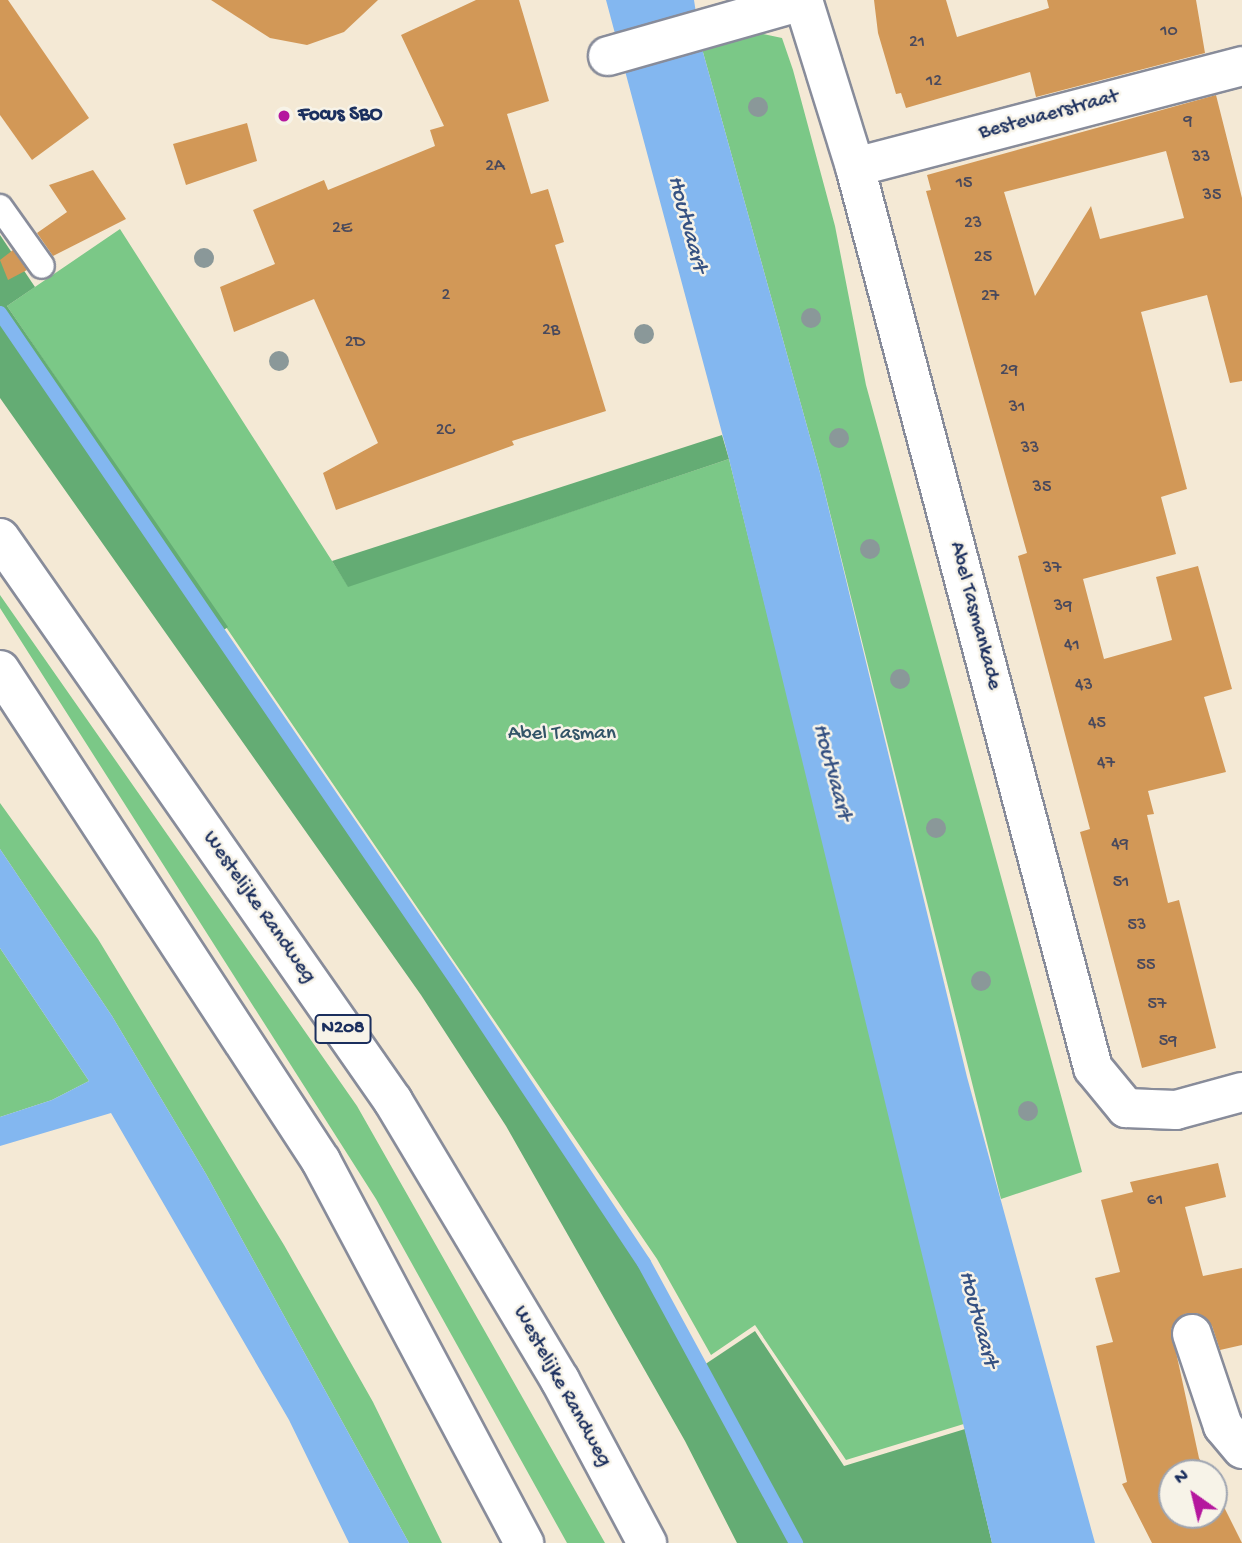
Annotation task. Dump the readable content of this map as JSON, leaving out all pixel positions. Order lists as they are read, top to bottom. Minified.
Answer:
{"streets":{"main road":["Bestevaerstraat","Abel Tasmankade","Westelijke Randweg","N208"]},"crossings":[["Bestevaerstraat","Abel Tasmankade"]],"water":["Houtvaart"],"parks":["Abel Tasman"],"places":["Focus SBO"],"house_numbers":["10","21","12","9","33","2A","15","35","23","2E","25","2","27","2B","2D","29","31","2C","33","35","37","39","41","43","45","47","49","51","53","55","57","59","61"],"north":"top left"}
